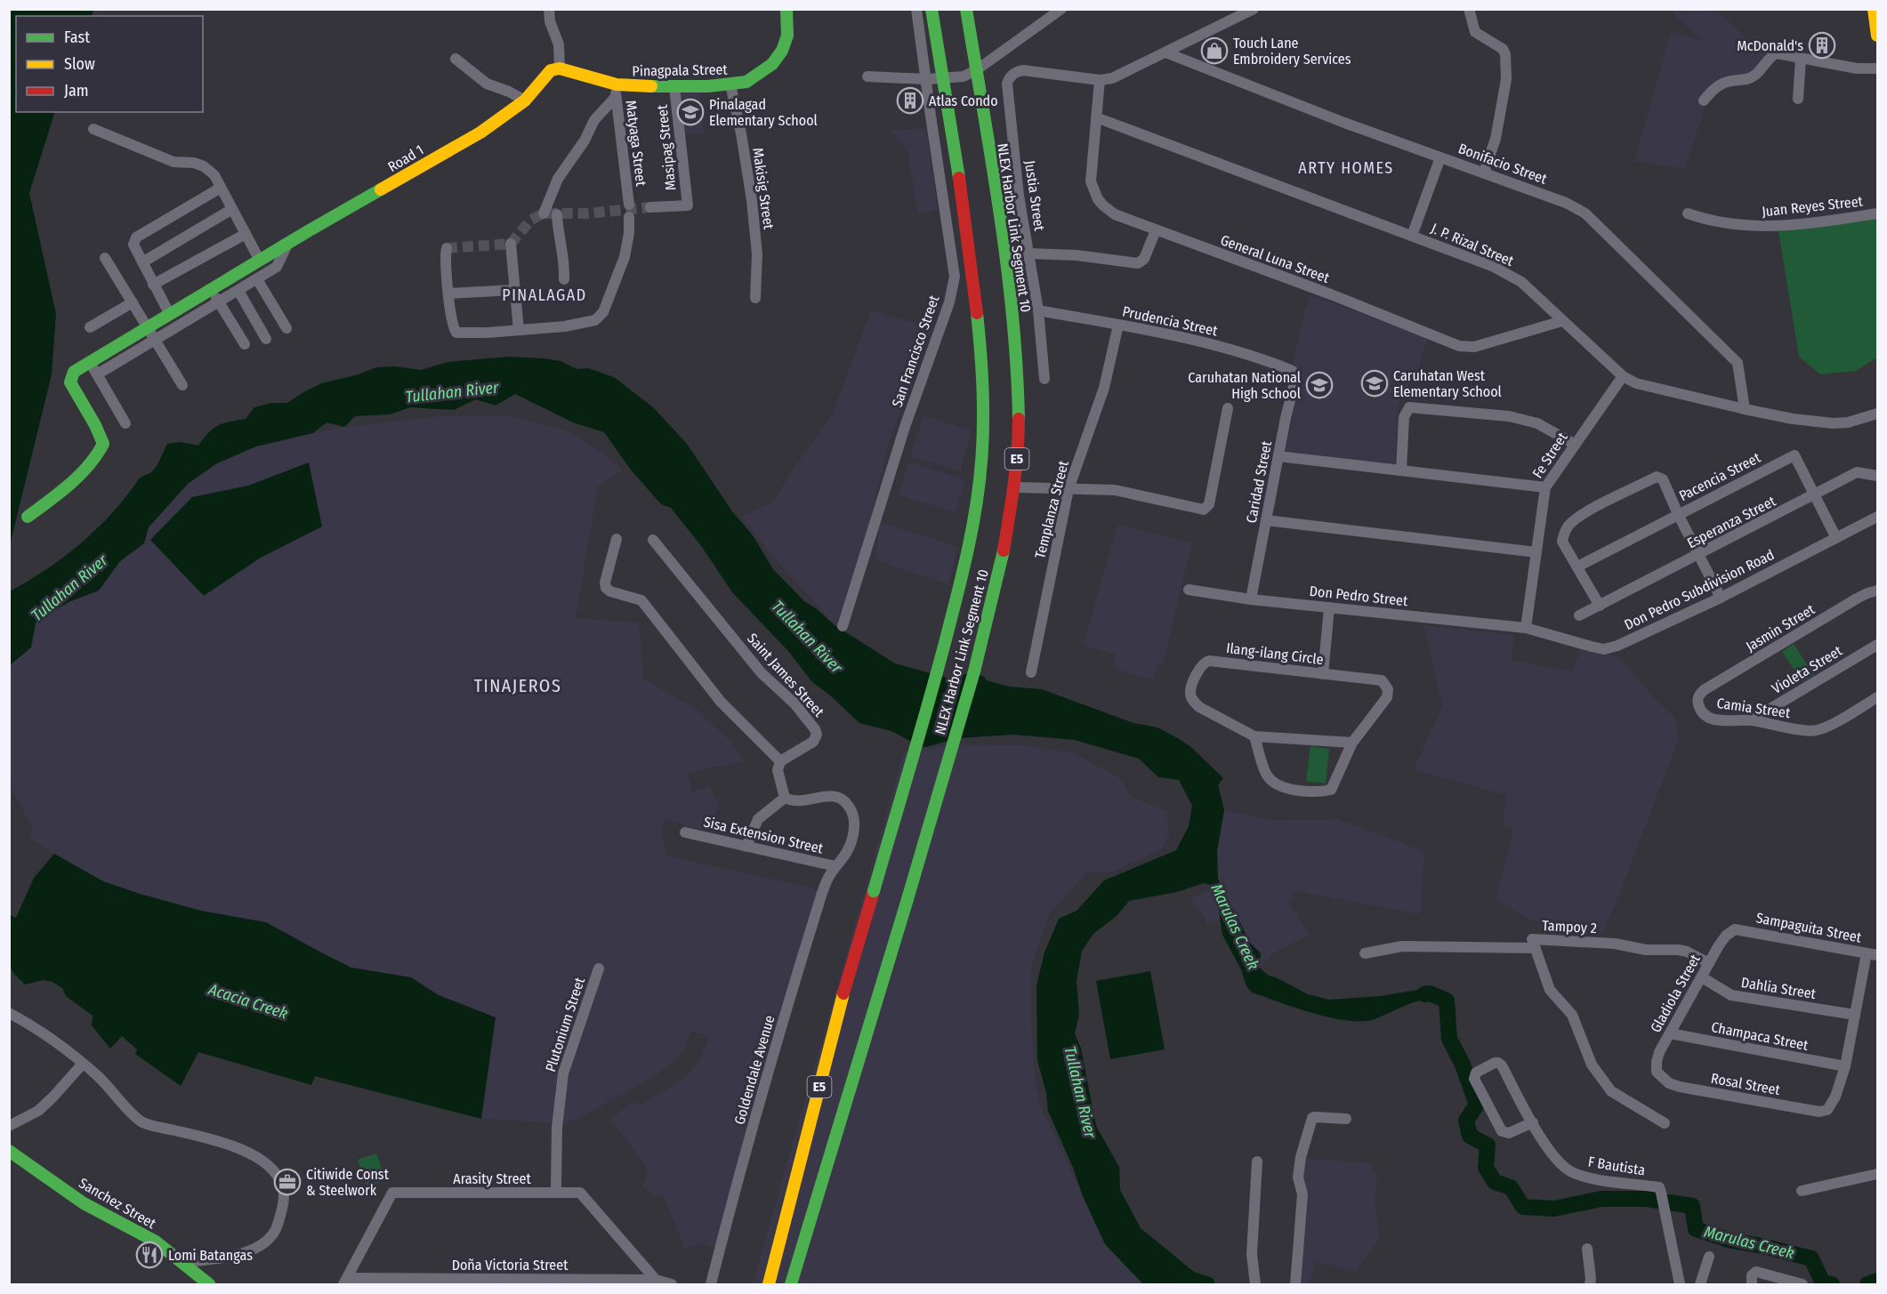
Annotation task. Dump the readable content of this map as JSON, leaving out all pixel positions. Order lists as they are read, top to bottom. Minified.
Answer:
{"streets":{"main road":["Pinagpala Street","Road 1","NLEX Harbor Link Segment 10","E5","Sanchez Street"],"street":["Matyaga Street","Masipag Street","Bonifacio Street","Makisig Street","Justia Street","Juan Reyes Street","J. P. Rizal Street","General Luna Street","Prudencia Street","San Francisco Street","Fe Street","Pacencia Street","Caridad Street","Templanza Street","Esperanza Street","Don Pedro Subdivision Road","Don Pedro Street","Jasmin Street","Ilang-ilang Circle","Violeta Street","Saint James Street","Camia Street","Sisa Extension Street","Tampoy 2","Sampaguita Street","Dahlia Street","Gladiola Street","Plutonium Street","Champaca Street","Goldendale Avenue","Rosal Street","F Bautista","Arasity Street","Doña Victoria Street"]},"crossings":[["Pinagpala Street","Matyaga Street"],["Pinagpala Street","Masipag Street"],["Pinagpala Street","Road 1"],["Pinagpala Street","Makisig Street"],["Bonifacio Street","J. P. Rizal Street"],["Justia Street","General Luna Street"],["Justia Street","Prudencia Street"],["J. P. Rizal Street","General Luna Street"],["J. P. Rizal Street","Fe Street"],["Prudencia Street","Caridad Street"],["Prudencia Street","Templanza Street"],["Fe Street","Don Pedro Subdivision Road"],["Fe Street","Don Pedro Street"],["Pacencia Street","Esperanza Street"],["Pacencia Street","Don Pedro Subdivision Road"],["Caridad Street","Don Pedro Street"],["Don Pedro Subdivision Road","Don Pedro Street"],["Jasmin Street","Camia Street"],["Violeta Street","Camia Street"],["Sisa Extension Street","Goldendale Avenue"],["Tampoy 2","Gladiola Street"],["Sampaguita Street","Gladiola Street"],["Dahlia Street","Gladiola Street"],["Gladiola Street","Champaca Street"],["Gladiola Street","Rosal Street"],["Champaca Street","Rosal Street"],["Arasity Street","Doña Victoria Street"]],"districts":["ARTY HOMES","PINALAGAD","TINAJEROS"],"water":["Tullahan River","Marulas Creek","Acacia Creek"],"places":{"building":["McDonald's","Atlas Condo"],"shop":["Touch Lane Embroidery Services"],"school or university":["Pinalagad Elementary School","Caruhatan West Elementary School","Caruhatan National High School"],"office":["Citiwide Const & Steelwork"],"restaurant":["Lomi Batangas"]},"legend":["Fast","Slow","Jam"]}
